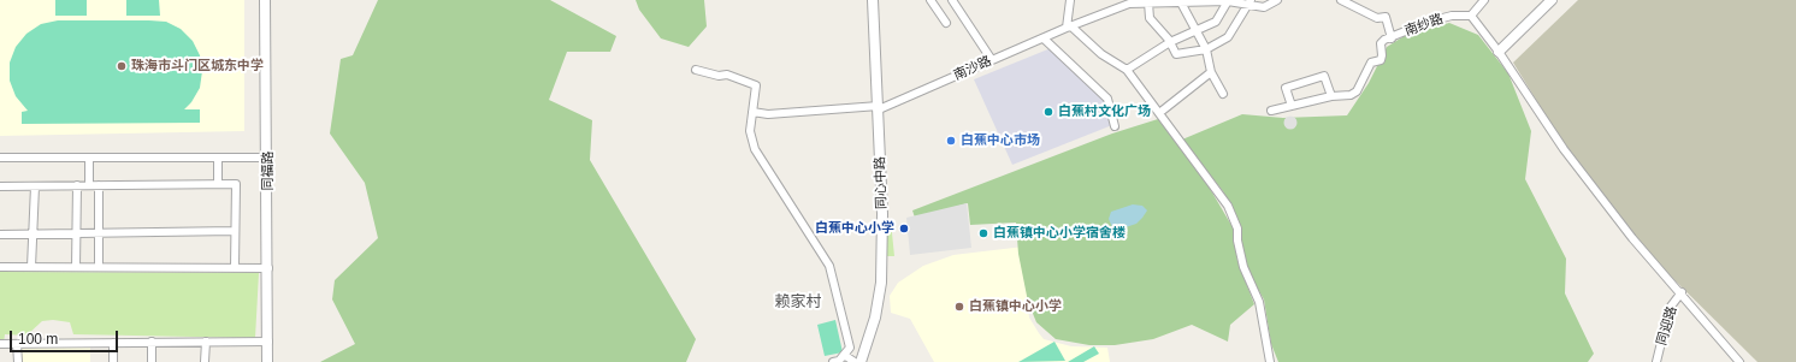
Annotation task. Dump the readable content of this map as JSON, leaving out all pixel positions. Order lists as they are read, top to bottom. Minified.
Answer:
{"streets":{"street":["南纱路","南沙路","同福路","同心中路","同迎路"]},"crossings":[["南沙路","同心中路"]],"districts":["赖家村"],"places":["珠海市斗门区城东中学","白蕉村文化广场","白蕉中心市场","白蕉中心小学","白蕉镇中心小学宿舍楼","白蕉镇中心小学"],"scale_bar":"100 m"}
